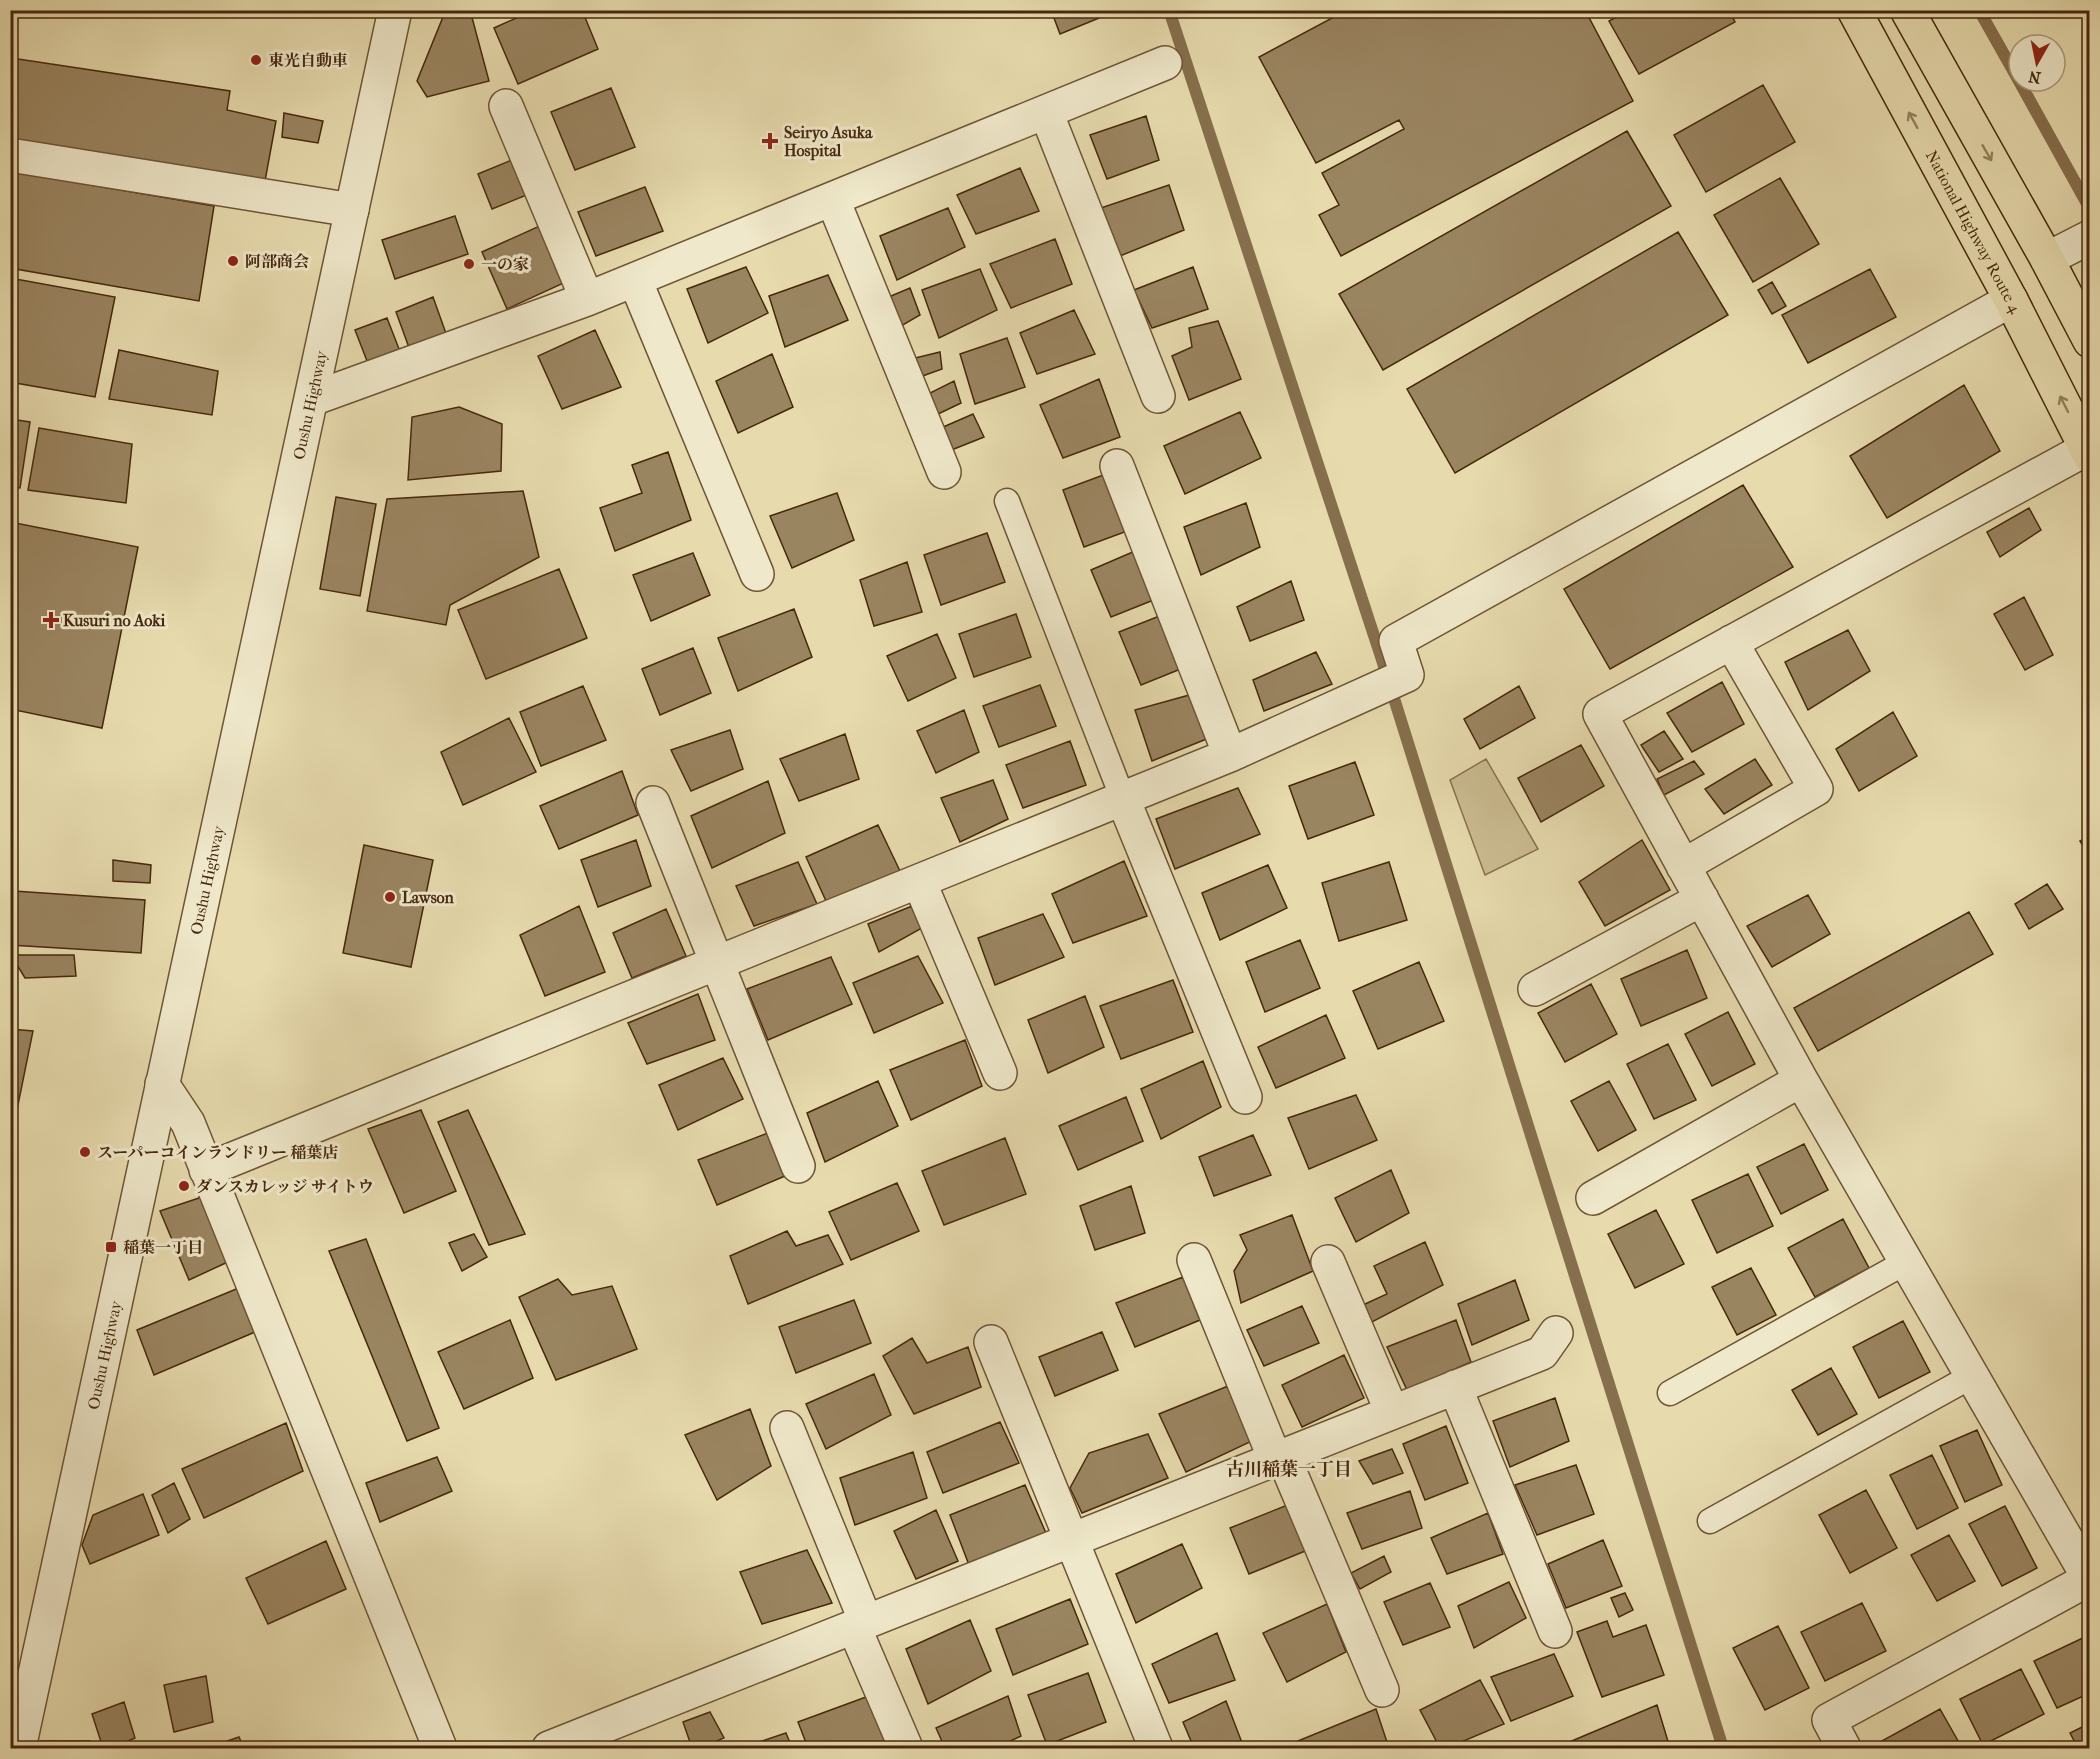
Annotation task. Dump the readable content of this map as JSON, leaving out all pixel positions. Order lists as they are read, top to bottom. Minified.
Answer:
{"streets":{"highway":["National Highway Route 4"],"street":["Oushu Highway"]},"districts":["古川稲葉一丁目"],"places":{"other":["東光自動車","阿部商会","一の家","Lawson","スーパーコインランドリー 稲葉店","ダンスカレッジ サイトウ"],"health":["Seiryo Asuka Hospital","Kusuri no Aoki"],"transit":["稲葉一丁目"]},"north":"bottom"}
